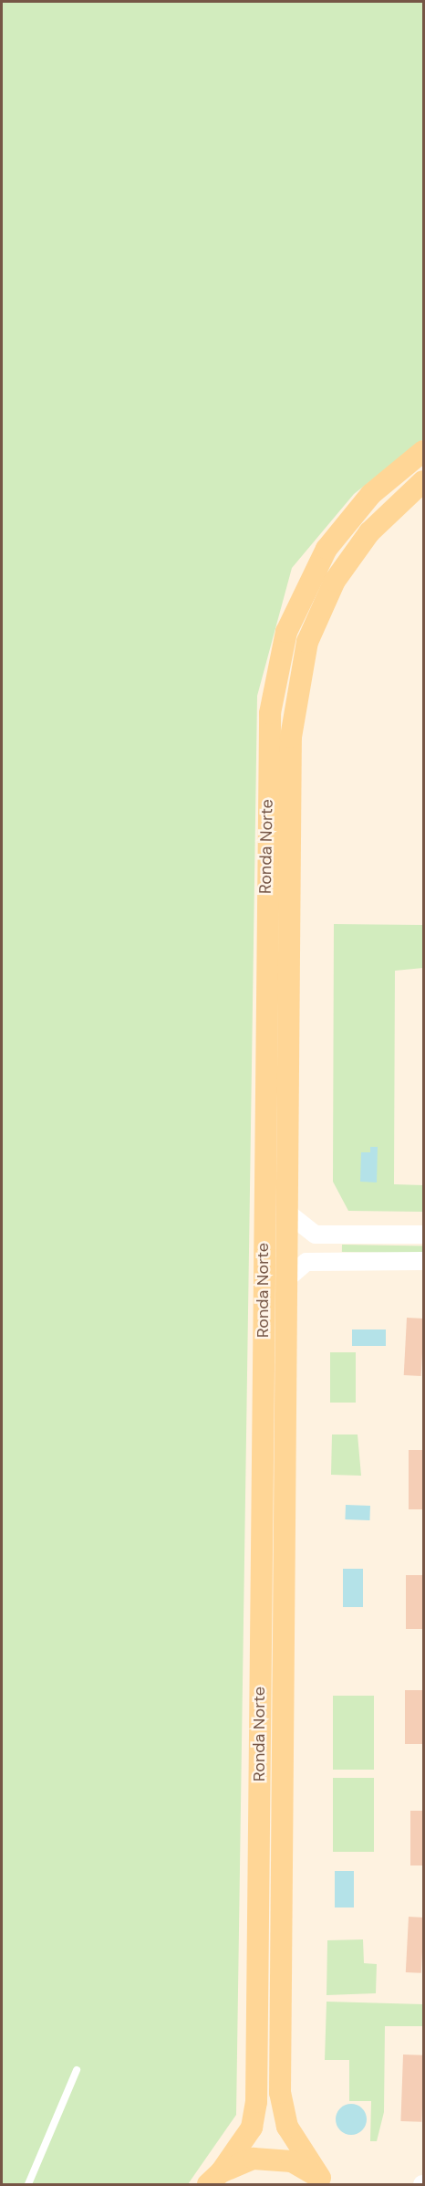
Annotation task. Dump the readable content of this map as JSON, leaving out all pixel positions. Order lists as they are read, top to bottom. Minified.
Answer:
{"streets":{"main road":["Ronda Norte"]}}
